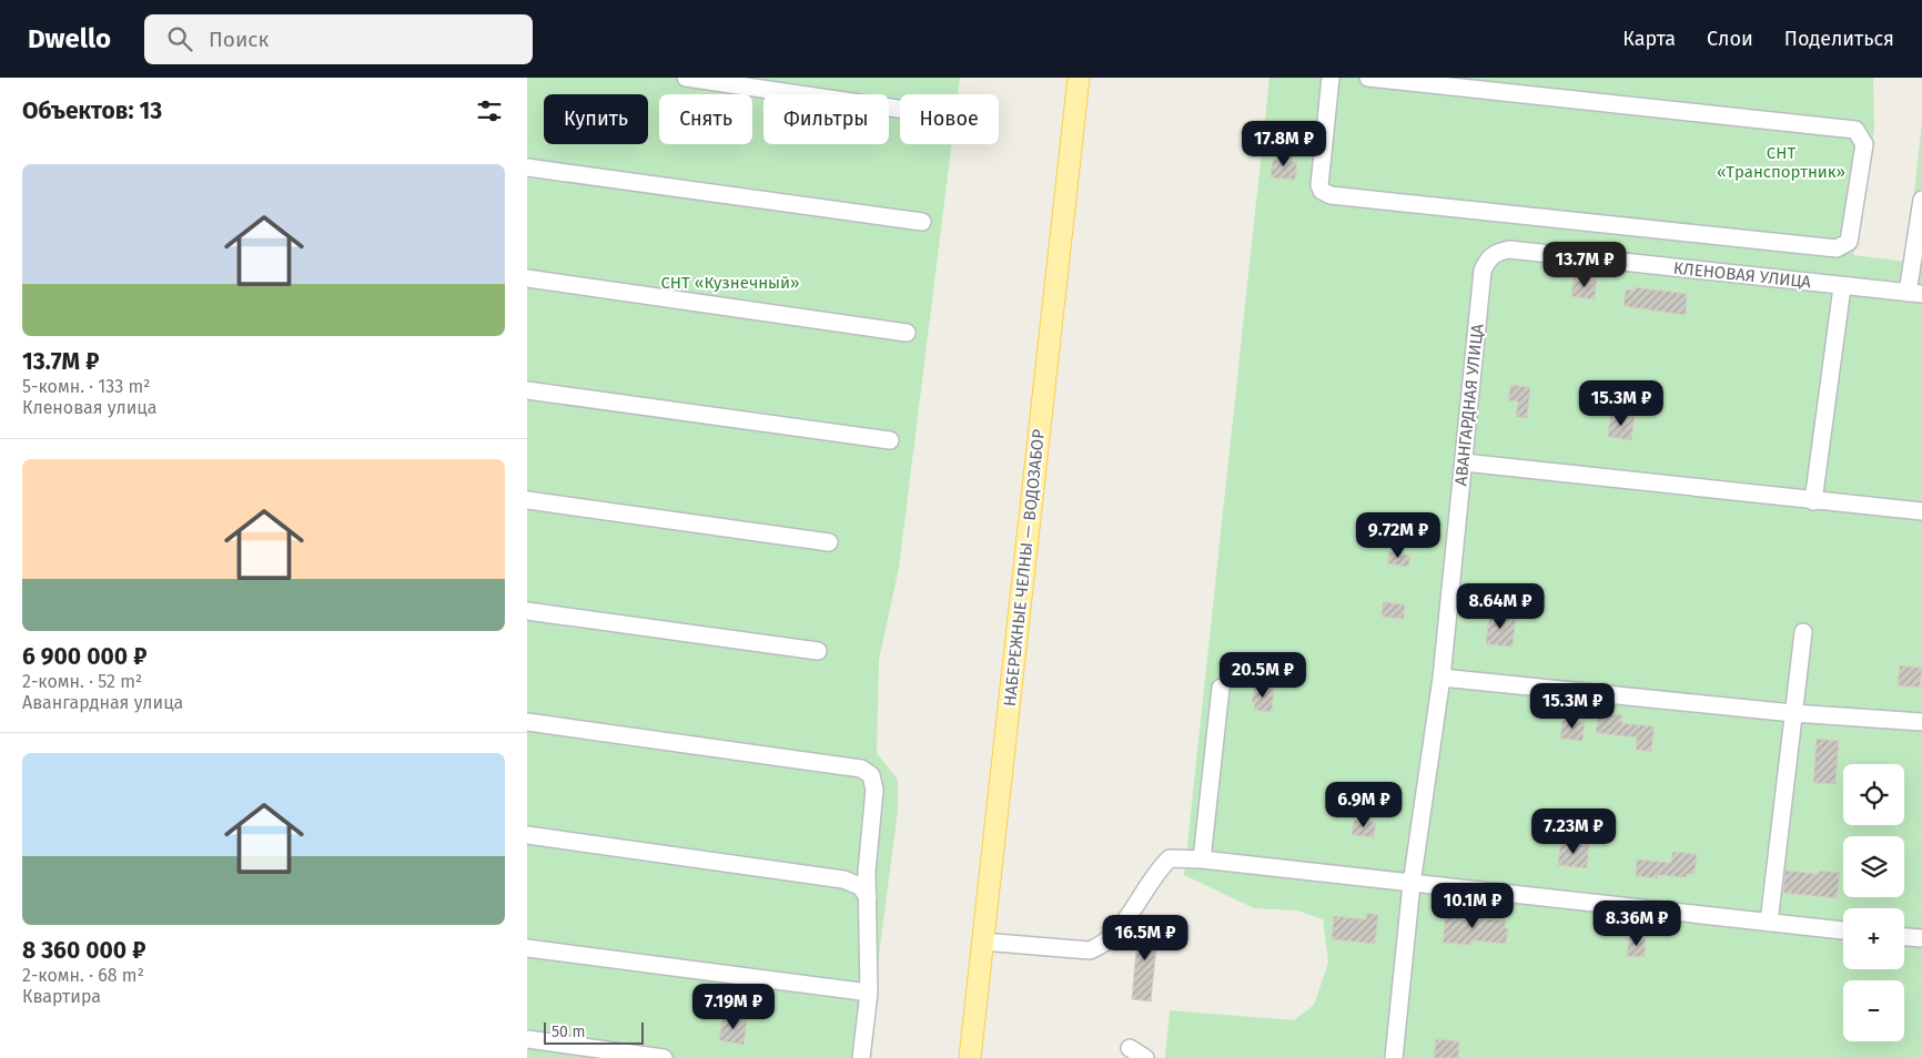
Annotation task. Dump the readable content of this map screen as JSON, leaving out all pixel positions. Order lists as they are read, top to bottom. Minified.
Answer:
{"streets":{"main road":["НАБЕРЕЖНЫЕ ЧЕЛНЫ — ВОДОЗАБОР"],"street":["КЛЕНОВАЯ УЛИЦА","АВАНГАРДНАЯ УЛИЦА"]},"crossings":[["КЛЕНОВАЯ УЛИЦА","АВАНГАРДНАЯ УЛИЦА"]],"parks":["СНТ «Транспортник»","СНТ «Кузнечный»"],"scale_bar":"50 m","page":{"header":"Dwello","search":"Поиск","nav":["Карта","Слои","Поделиться"],"heading":"Объектов: 13","chip":["Купить","Снять","Фильтры","Новое"],"price":["17.8M ₽","13.7M ₽","15.3M ₽","9.72M ₽","8.64M ₽","20.5M ₽","15.3M ₽","6.9M ₽","7.23M ₽","10.1M ₽","8.36M ₽","16.5M ₽","7.19M ₽"],"list":[{"name":"13.7M ₽","note":"5-комн. · 133 m² · Кленовая улица"},{"name":"6 900 000 ₽","note":"2-комн. · 52 m² · Авангардная улица"},{"name":"8 360 000 ₽","note":"2-комн. · 68 m² · Квартира"}],"map_buttons":["+","−"],"scale":"50 m"}}
